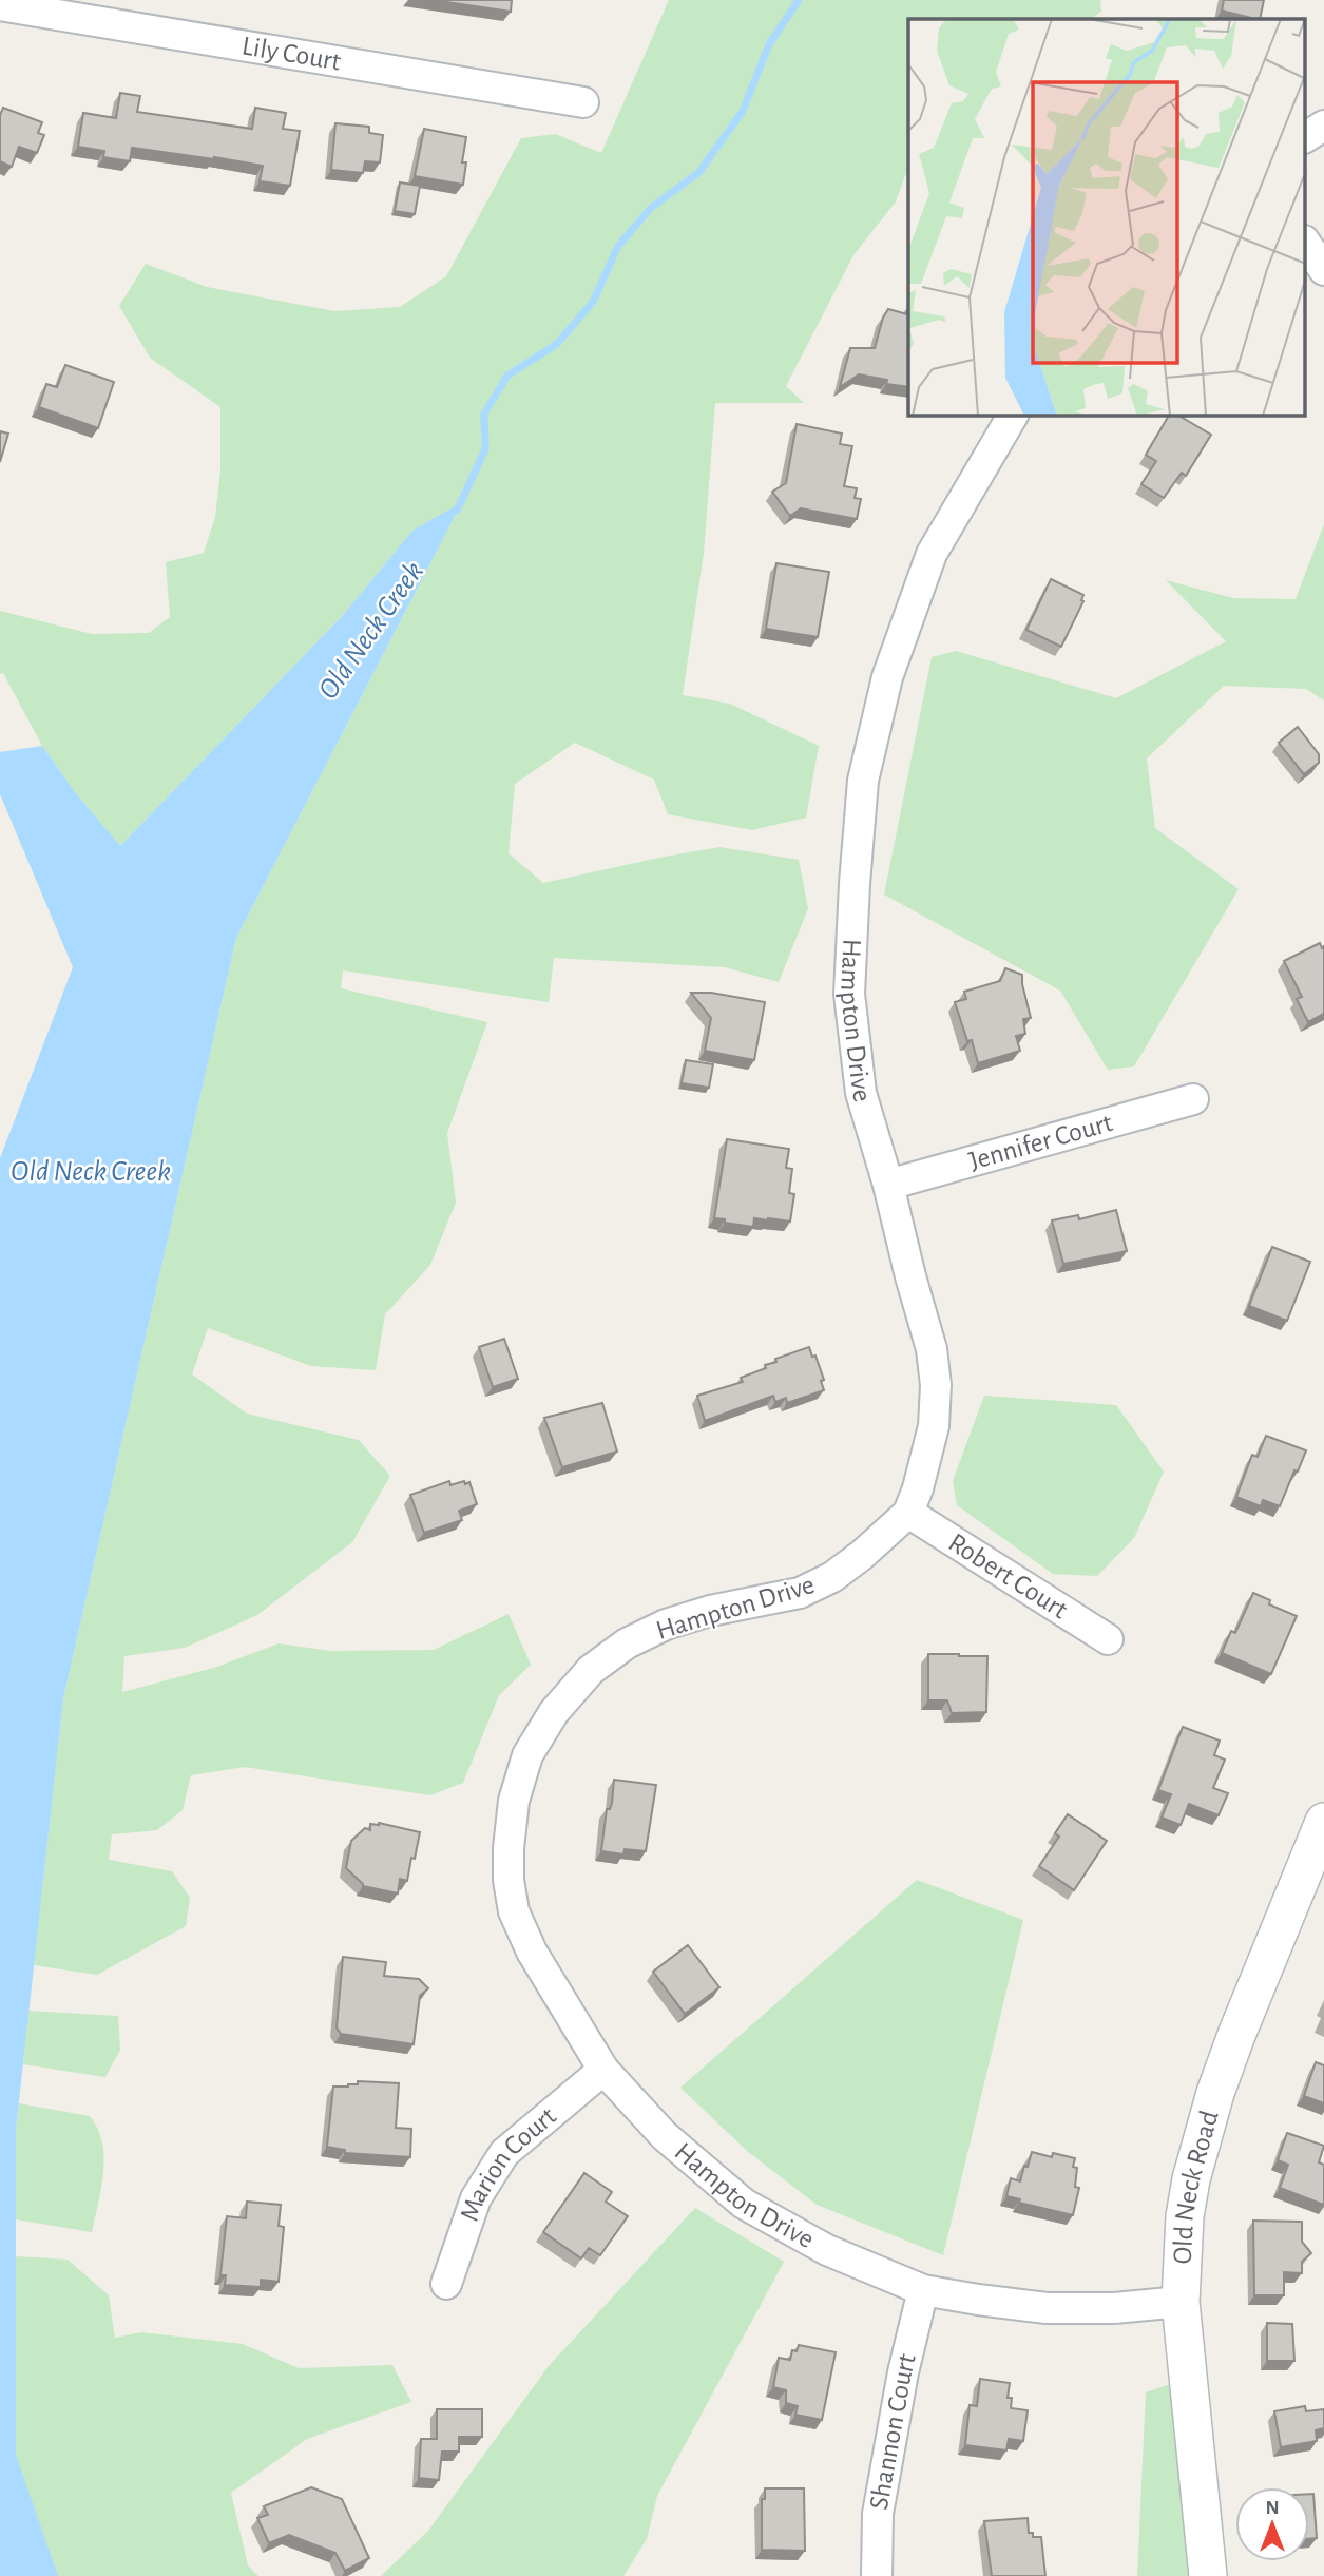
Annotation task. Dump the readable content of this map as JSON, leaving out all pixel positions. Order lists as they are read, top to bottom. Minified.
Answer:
{"streets":{"street":["Lily Court","Hampton Drive","Jennifer Court","Robert Court","Marion Court","Old Neck Road","Shannon Court"]},"crossings":[["Hampton Drive","Jennifer Court"],["Hampton Drive","Robert Court"],["Hampton Drive","Marion Court"],["Hampton Drive","Old Neck Road"],["Hampton Drive","Shannon Court"]],"water":["Old Neck Creek"],"north":"top"}
